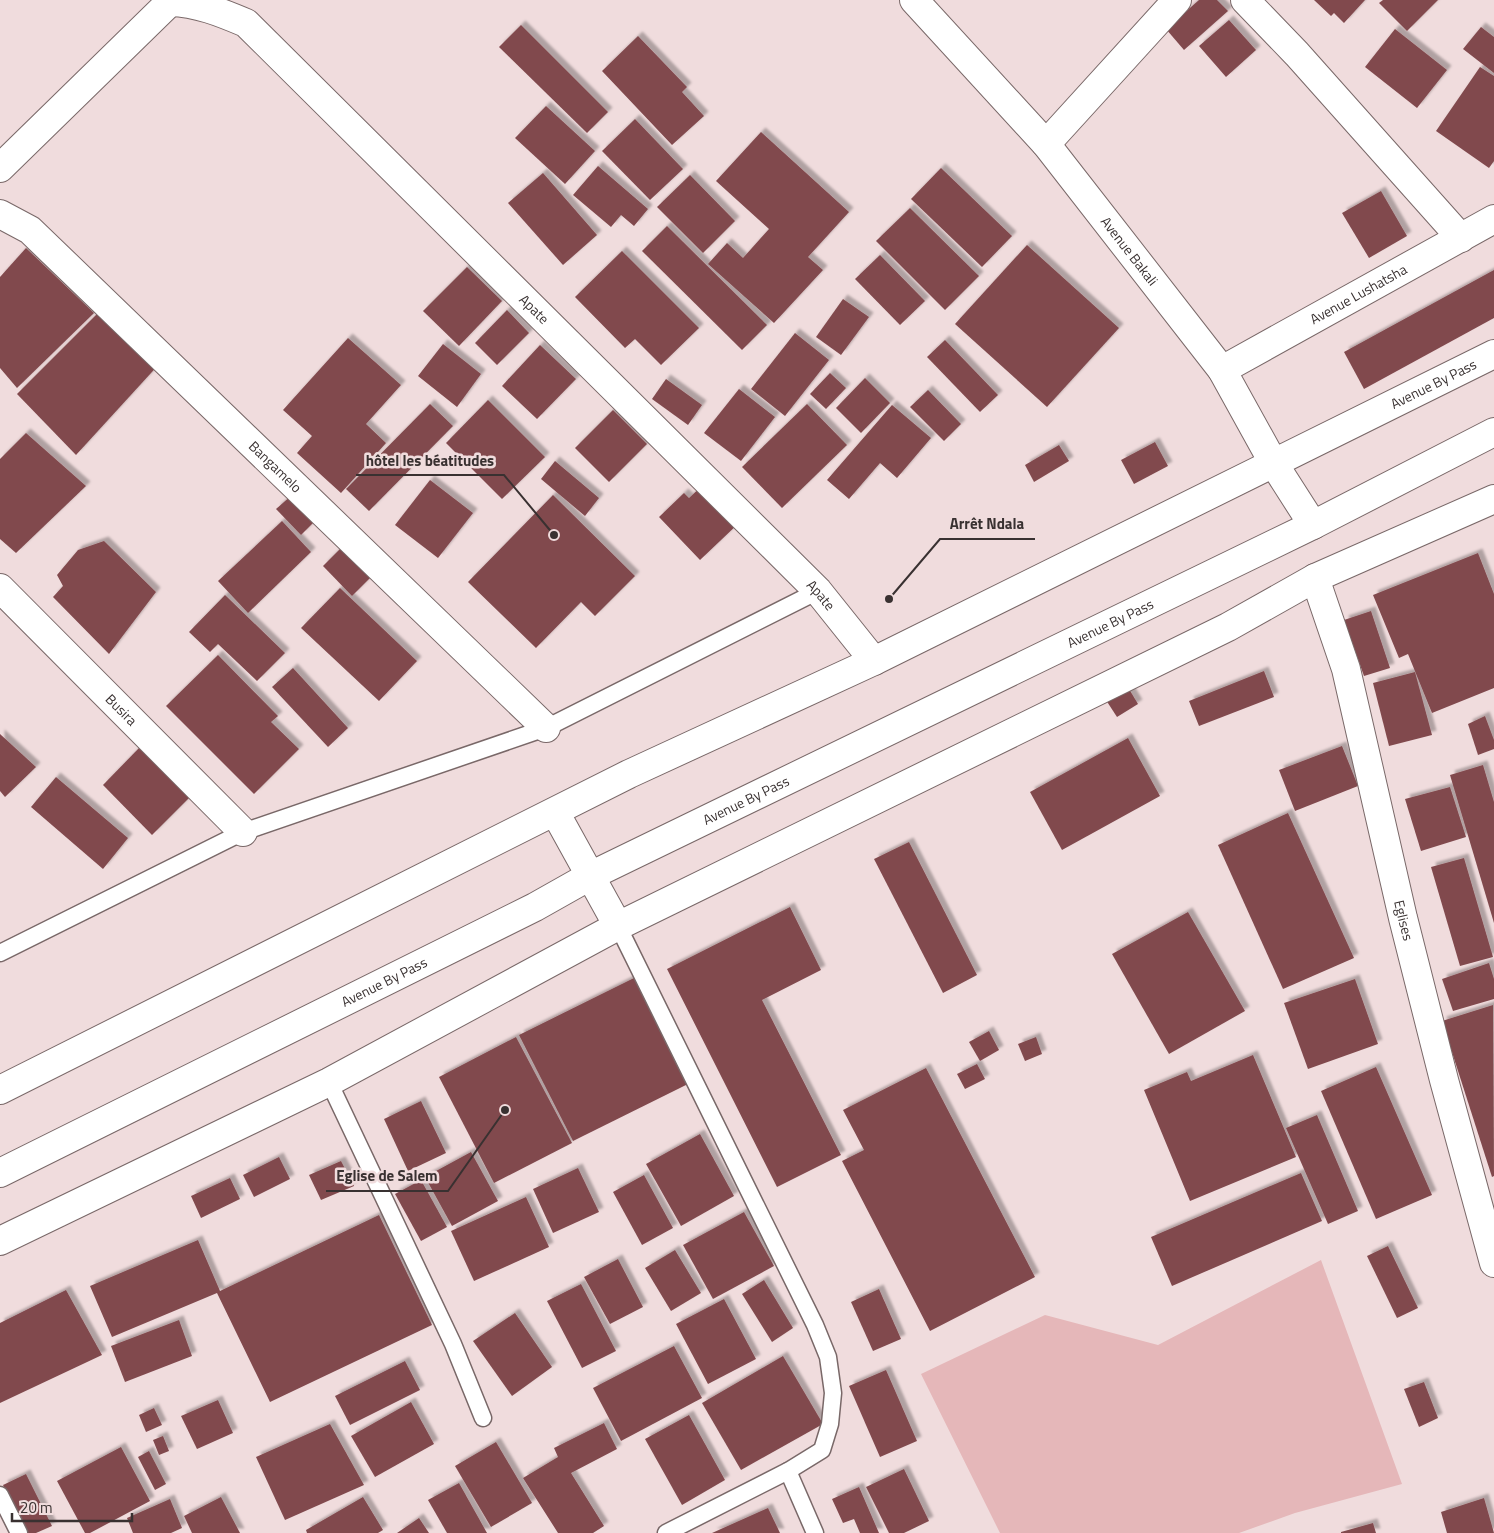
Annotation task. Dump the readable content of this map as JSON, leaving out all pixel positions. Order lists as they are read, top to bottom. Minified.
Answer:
{"streets":{"main road":["Avenue Bakali","Avenue Lushatsha","Apate","Avenue By Pass","Bangamelo","Busira","Eglises"]},"crossings":[["Avenue Bakali","Avenue Lushatsha"],["Avenue Bakali","Avenue By Pass"],["Apate","Avenue By Pass"]],"places":["hôtel les béatitudes","Arrêt Ndala","Eglise de Salem"],"scale_bar":"20 m"}
